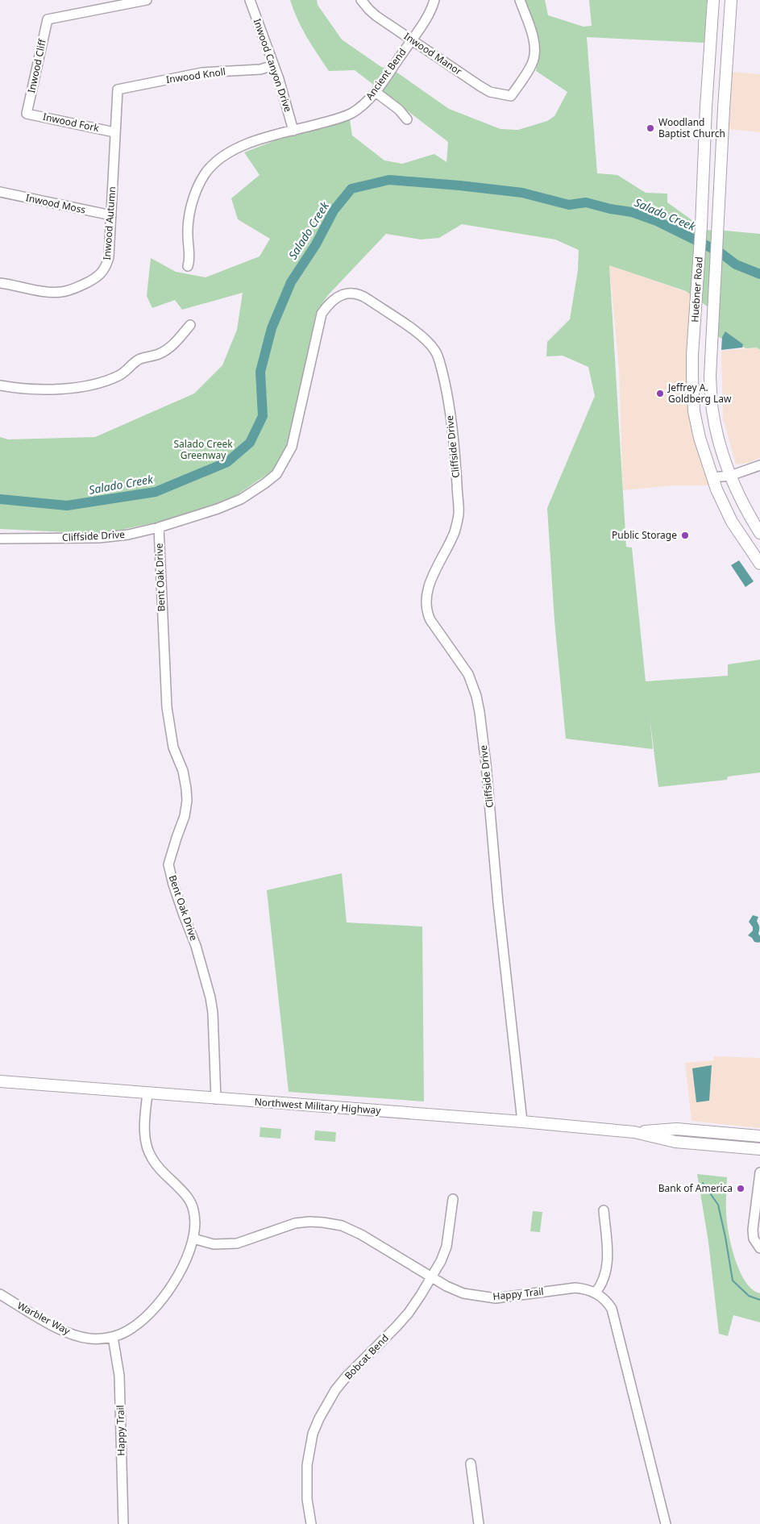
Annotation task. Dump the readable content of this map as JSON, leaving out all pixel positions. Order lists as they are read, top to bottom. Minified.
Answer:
{"streets":{"main road":["Huebner Road","Northwest Military Highway"],"street":["Inwood Manor","Inwood Canyon Drive","Inwood Cliff","Ancient Bend","Inwood Knoll","Inwood Fork","Inwood Moss","Inwood Autumn","Cliffside Drive","Bent Oak Drive","Happy Trail","Warbler Way","Bobcat Bend"]},"crossings":[["Inwood Manor","Ancient Bend"],["Inwood Canyon Drive","Ancient Bend"],["Inwood Canyon Drive","Inwood Knoll"],["Inwood Cliff","Inwood Fork"],["Inwood Knoll","Inwood Autumn"],["Inwood Fork","Inwood Autumn"],["Inwood Moss","Inwood Autumn"],["Cliffside Drive","Bent Oak Drive"],["Cliffside Drive","Northwest Military Highway"],["Bent Oak Drive","Northwest Military Highway"],["Happy Trail","Warbler Way"],["Happy Trail","Bobcat Bend"]],"water":["Salado Creek"],"parks":["Salado Creek Greenway"],"places":["Woodland Baptist Church","Jeffrey A. Goldberg Law","Public Storage","Bank of America"]}
